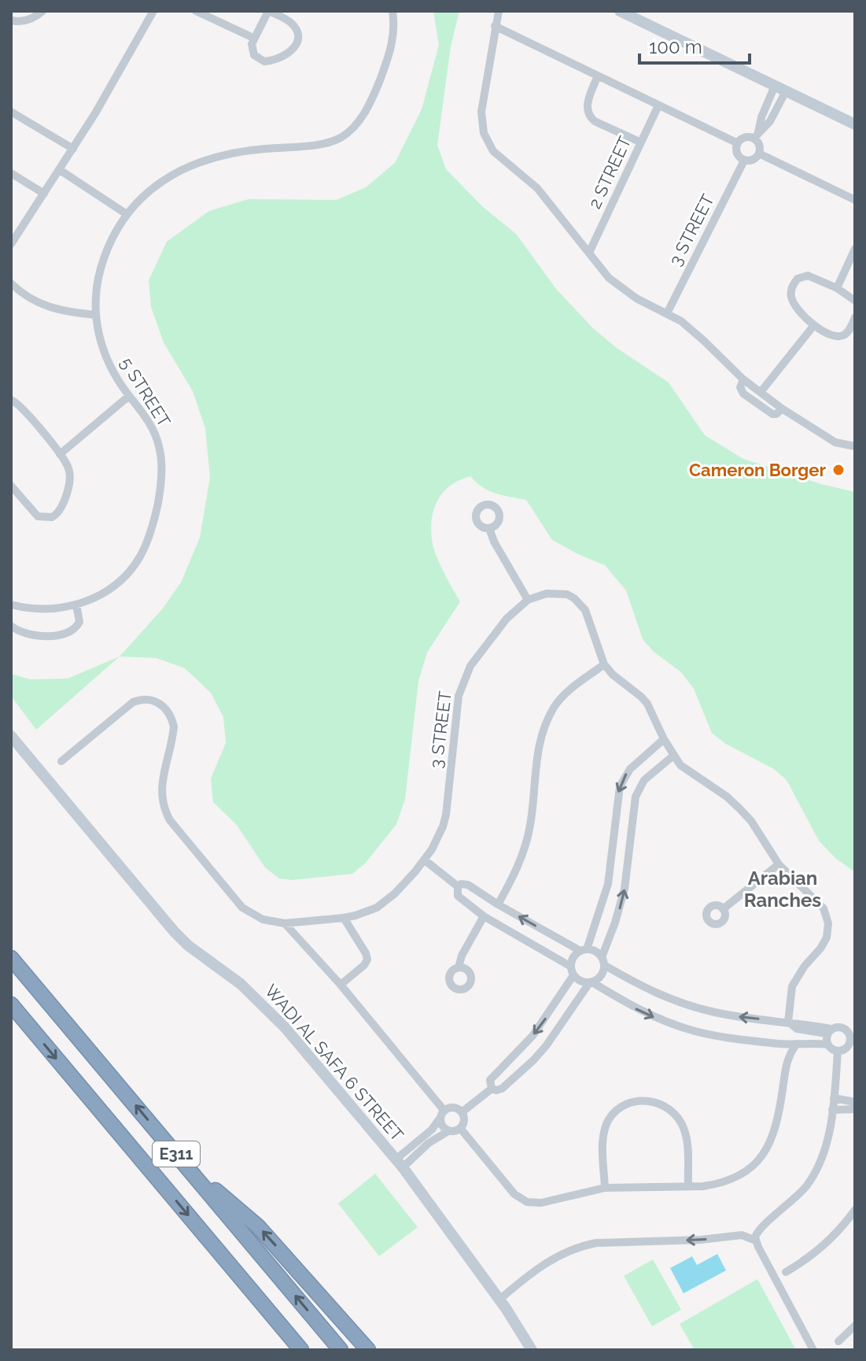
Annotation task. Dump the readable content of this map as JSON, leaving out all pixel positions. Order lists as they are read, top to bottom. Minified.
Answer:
{"streets":{"highway":["E311"],"main road":["WADI AL SAFA 6 STREET"],"street":["2 STREET","3 STREET","5 STREET"]},"districts":["Arabian Ranches"],"places":["Cameron Borger"],"scale_bar":"100 m"}
